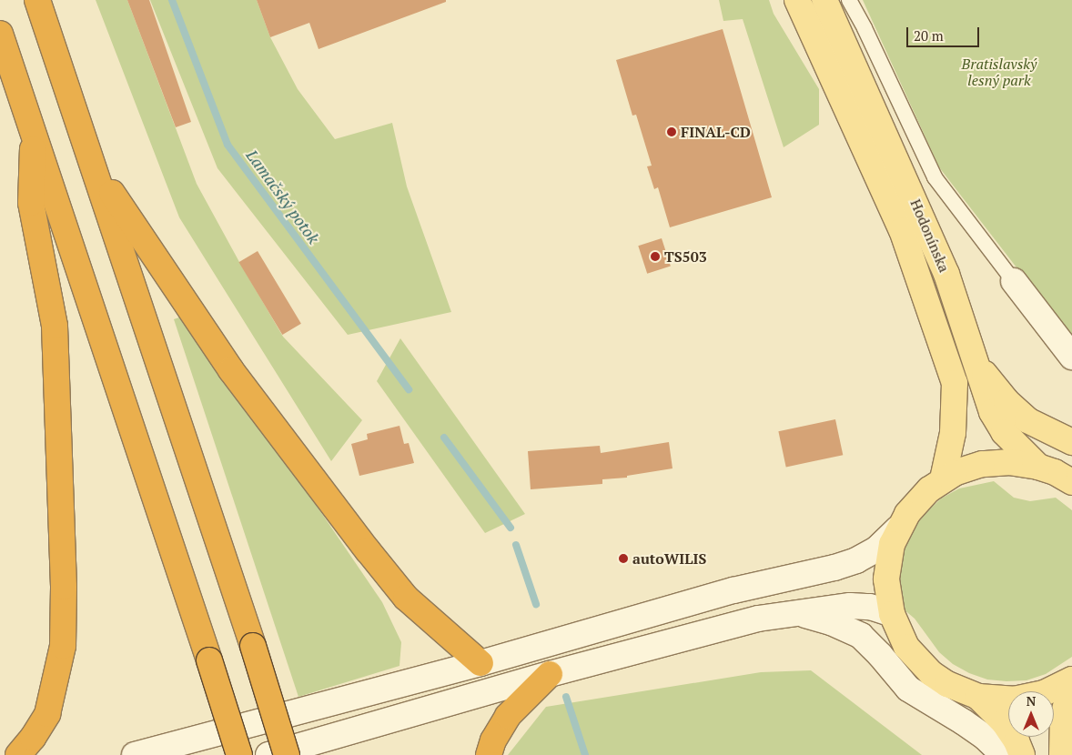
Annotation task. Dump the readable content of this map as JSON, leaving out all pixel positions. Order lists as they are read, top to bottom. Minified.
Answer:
{"streets":{"main road":["Hodonínska"]},"water":["Lamačský potok"],"parks":["Bratislavský lesný park"],"places":["FINAL-CD","TS503","autoWILIS"],"scale_bar":"20 m","north":"top"}
